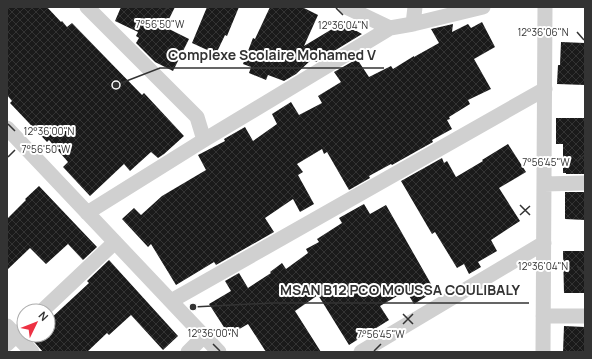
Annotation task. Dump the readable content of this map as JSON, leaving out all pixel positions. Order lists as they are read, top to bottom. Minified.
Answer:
{"places":["Complexe Scolaire Mohamed V","MSAN B12 PCO MOUSSA COULIBALY"],"north":"top right","coordinates":["7°56'50\"W","12°36'04\"N","12°36'06\"N","12°36'00\"N","7°56'45\"W"]}
